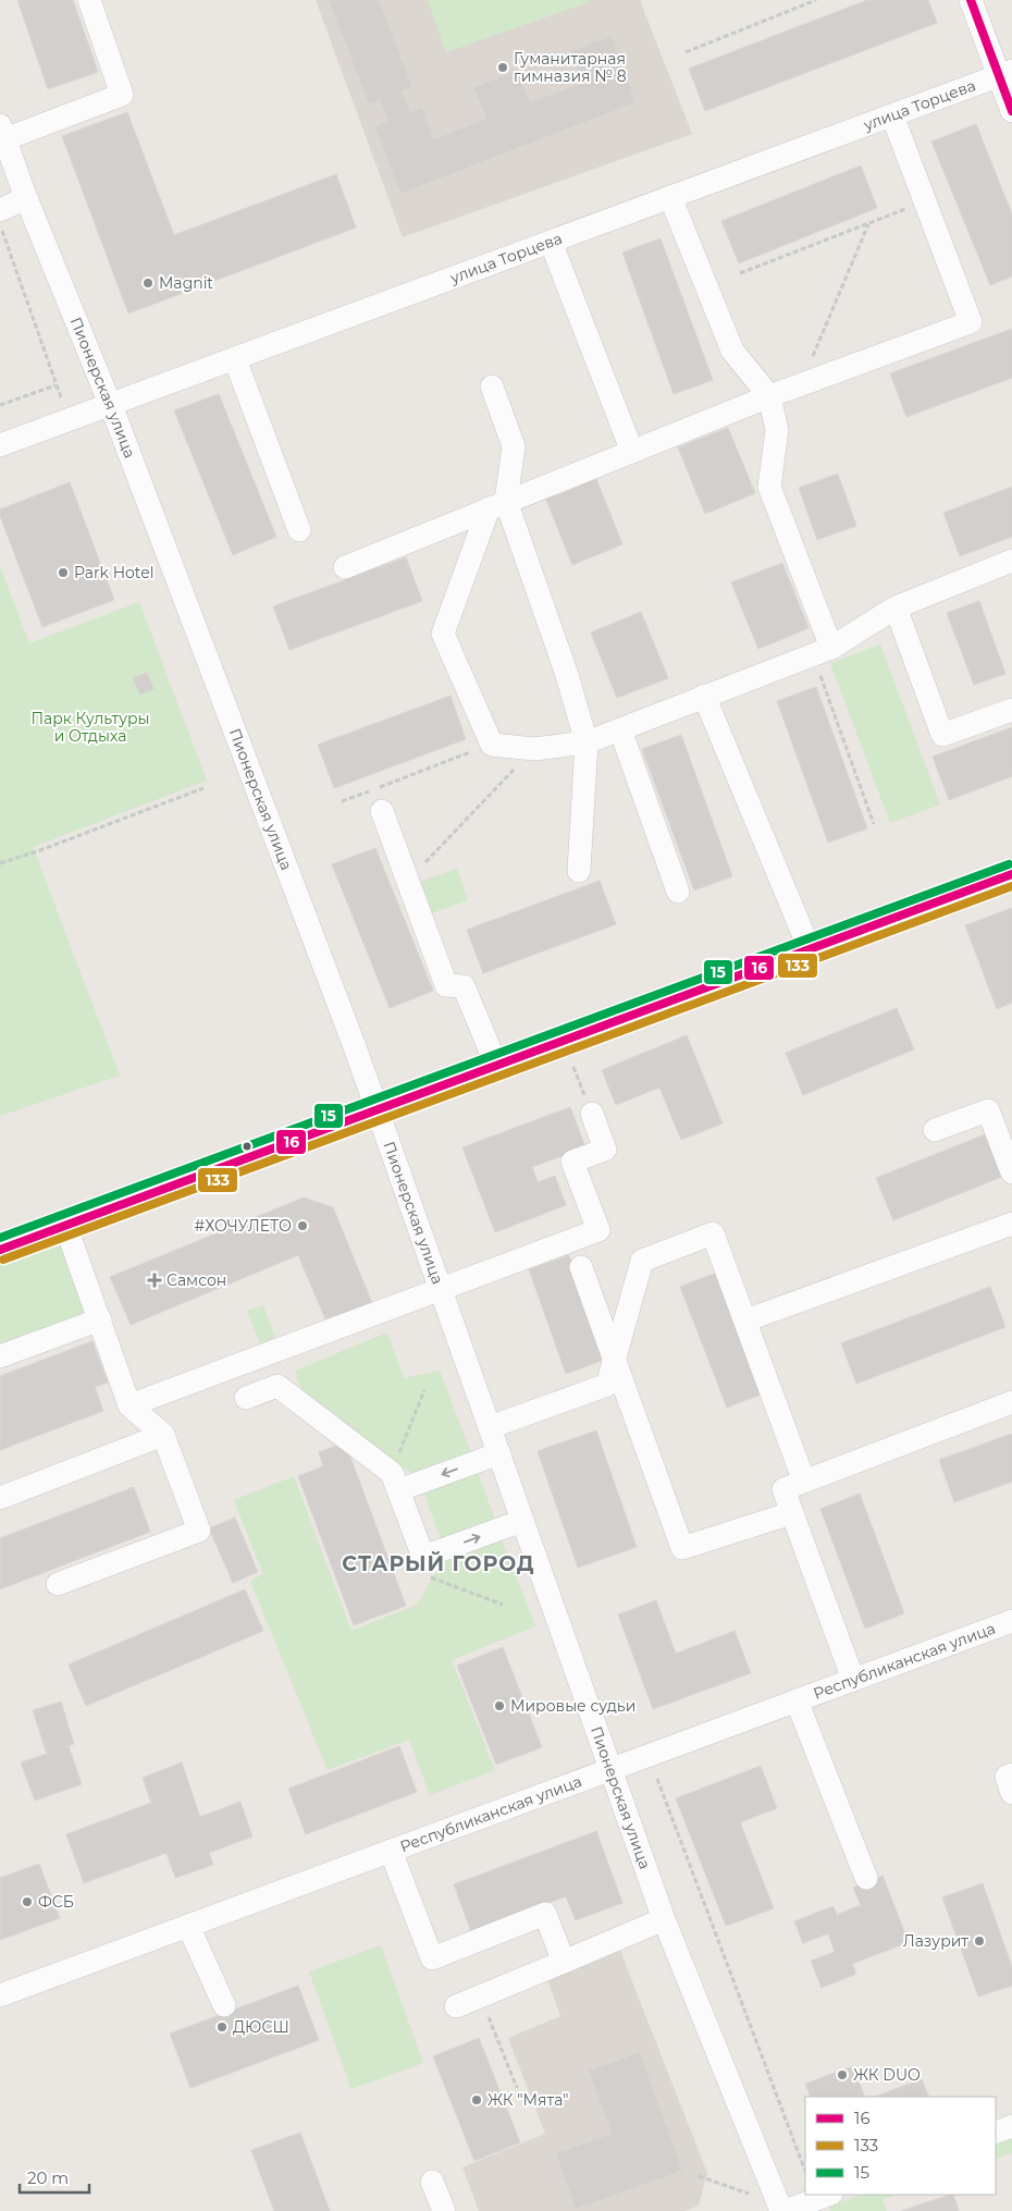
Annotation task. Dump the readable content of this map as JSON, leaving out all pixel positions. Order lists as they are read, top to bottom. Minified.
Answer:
{"streets":{"street":["улица Торцева","Пионерская улица","Республиканская улица"]},"crossings":[["улица Торцева","Пионерская улица"],["Пионерская улица","Республиканская улица"]],"districts":["СТАРЫЙ ГОРОД"],"parks":["Парк Культуры и Отдыха"],"places":{"other":["Гуманитарная гимназия № 8","Magnit","Park Hotel","#ХОЧУЛЕТО","Мировые судьи","ФСБ","Лазурит","ДЮСШ","ЖК DUO","ЖК \"Мята\""],"health":["Самсон"]},"lines":["transit line 16","transit line 15","transit line 133"],"legend":["16","133","15"],"scale_bar":"20 m"}
